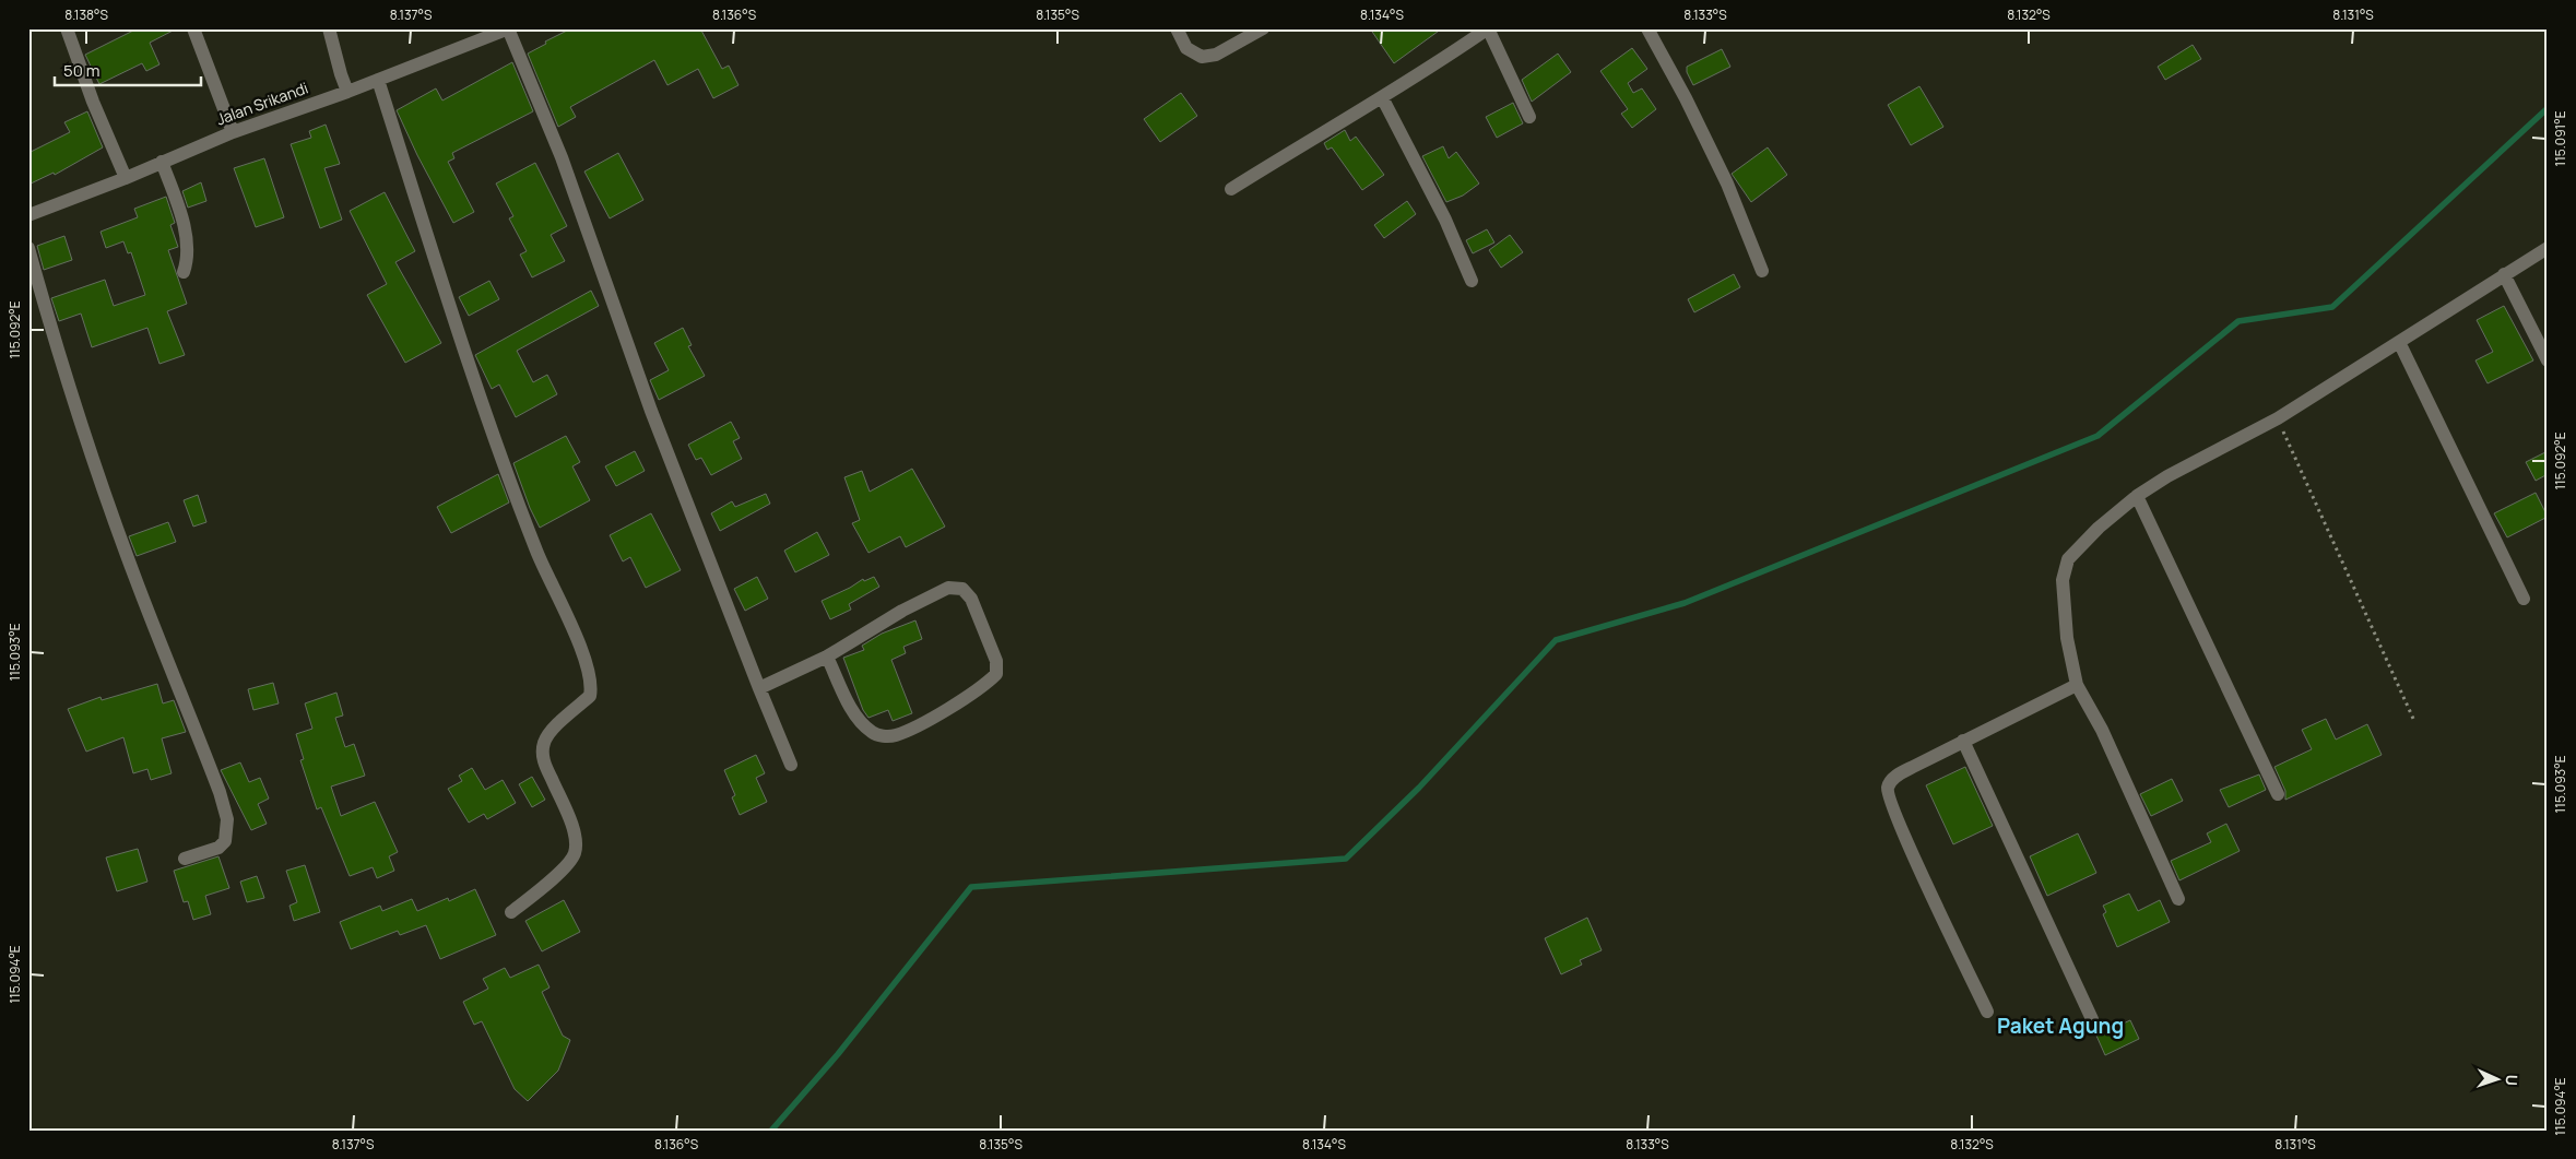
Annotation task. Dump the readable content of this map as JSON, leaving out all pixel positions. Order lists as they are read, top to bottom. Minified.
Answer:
{"streets":{"street":["Jalan Srikandi"]},"districts":["Paket Agung"],"scale_bar":"50 m","north":"right","coordinates":["8.138°S","8.137°S","8.136°S","8.135°S","8.134°S","8.133°S","8.132°S","8.131°S","115.091°E","115.092°E","115.093°E","115.094°E"]}
